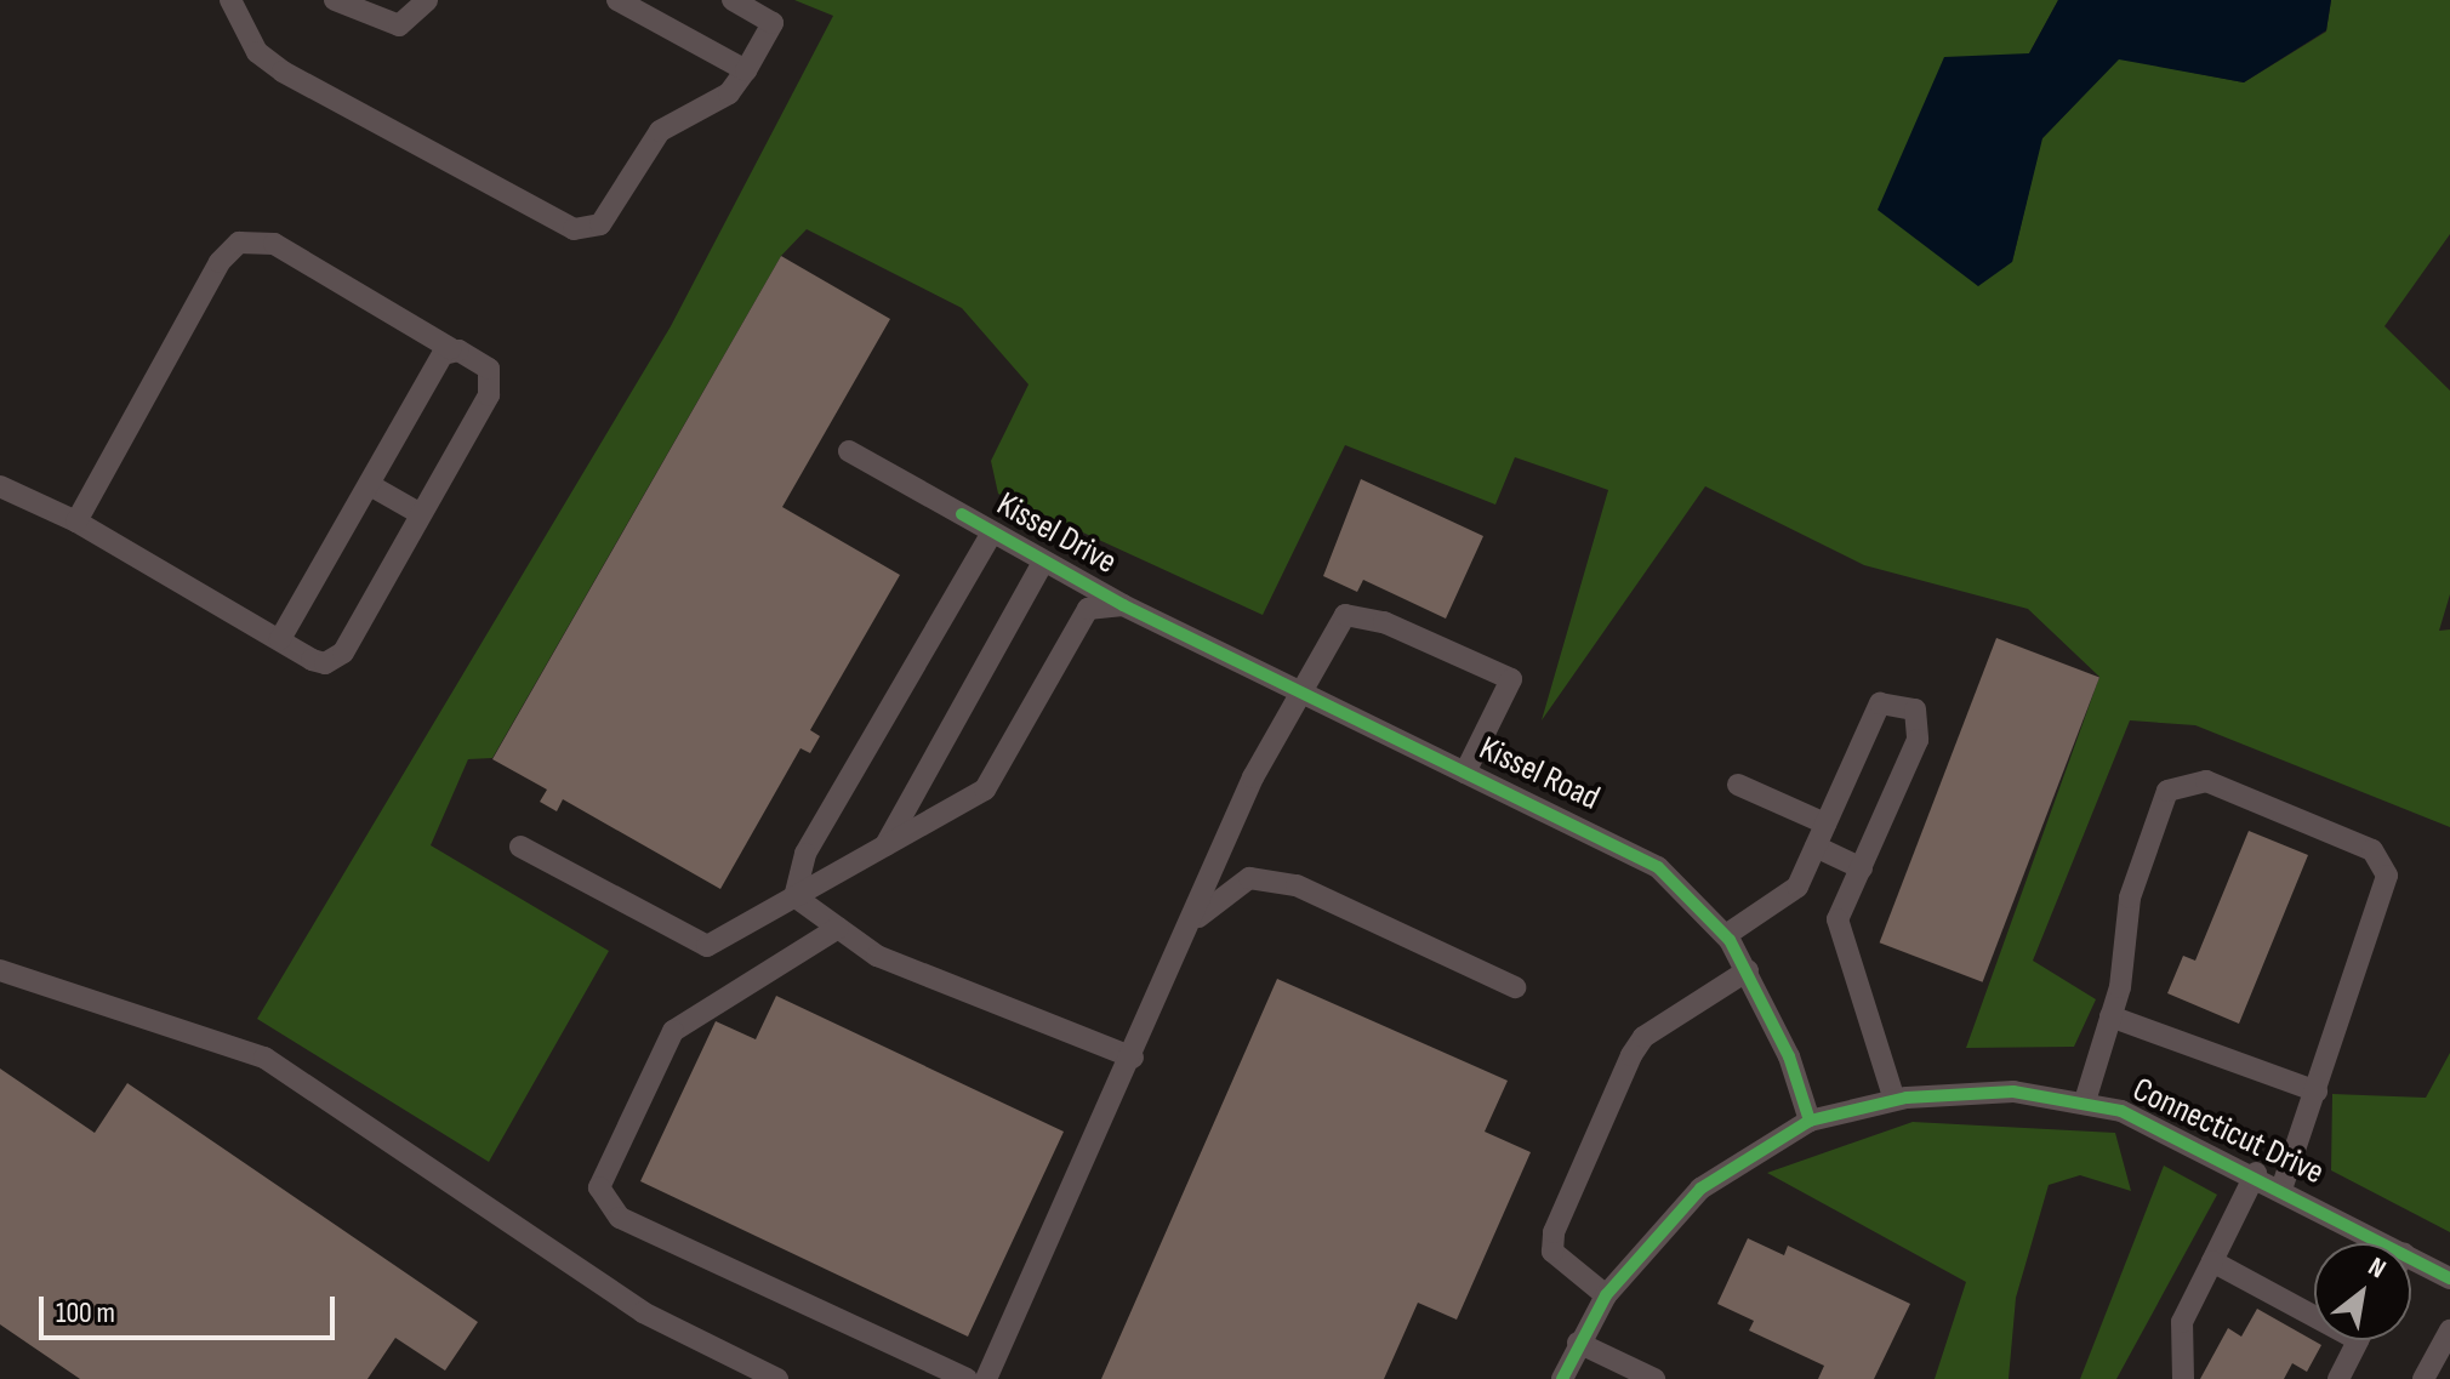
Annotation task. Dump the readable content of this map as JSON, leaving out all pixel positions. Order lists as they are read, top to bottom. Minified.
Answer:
{"streets":{"street":["Kissel Drive","Kissel Road","Connecticut Drive"]},"crossings":[["Kissel Drive","Kissel Road"],["Kissel Road","Connecticut Drive"]],"scale_bar":"100 m","north":"top right"}
